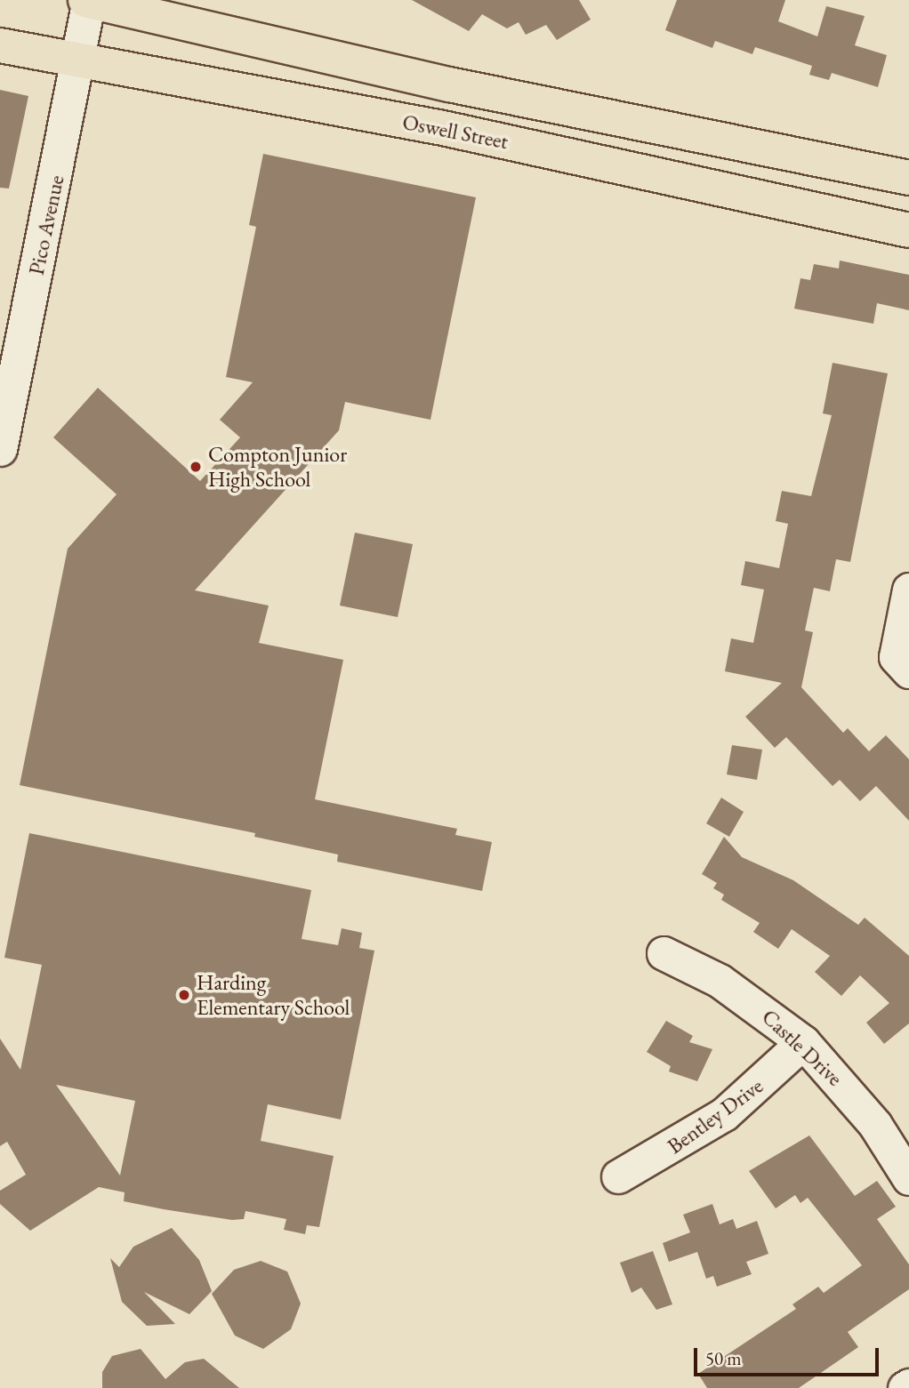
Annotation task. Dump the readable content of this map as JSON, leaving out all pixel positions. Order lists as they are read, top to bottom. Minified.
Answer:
{"streets":{"main road":["Oswell Street"],"street":["Pico Avenue","Castle Drive","Bentley Drive"]},"crossings":[["Oswell Street","Pico Avenue"],["Castle Drive","Bentley Drive"]],"places":["Compton Junior High School","Harding Elementary School"],"scale_bar":"50 m"}
